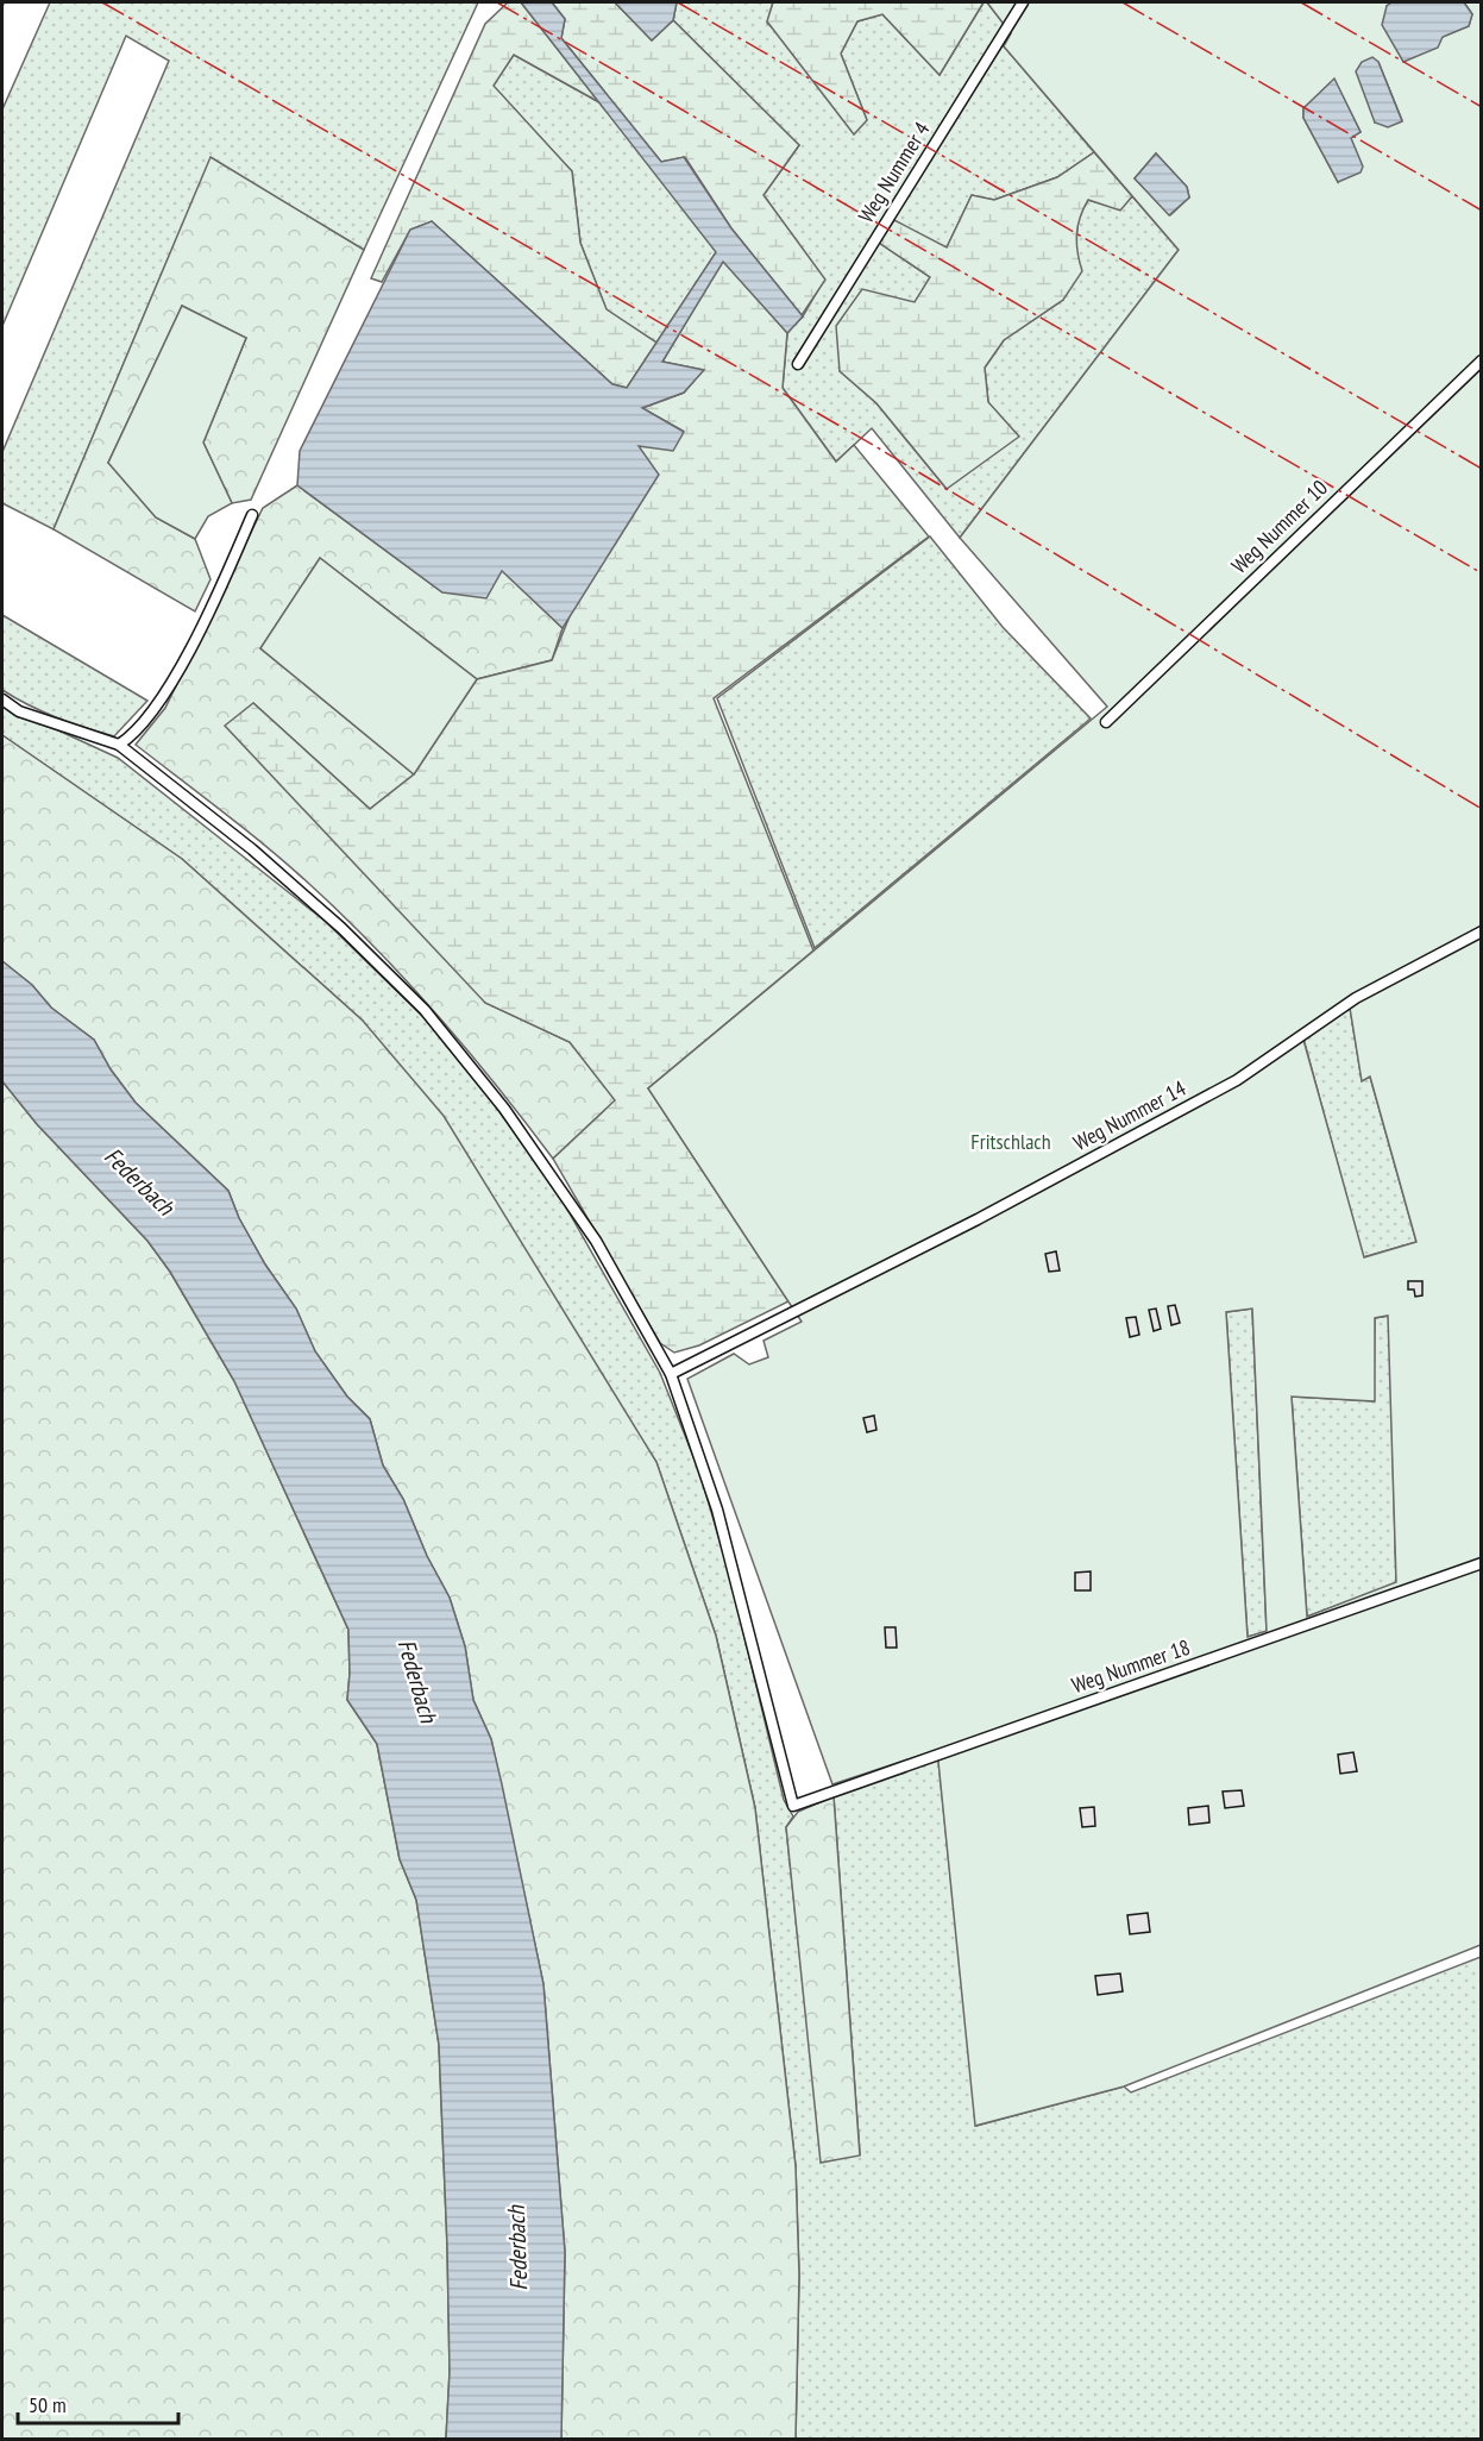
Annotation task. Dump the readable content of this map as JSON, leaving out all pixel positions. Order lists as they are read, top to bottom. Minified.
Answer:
{"streets":{"lane":["Weg Nummer 4","Weg Nummer 10","Weg Nummer 14","Weg Nummer 18"]},"crossings":[["Weg Nummer 14","Weg Nummer 18"]],"water":["Federbach"],"parks":["Fritschlach"],"scale_bar":"50 m"}
